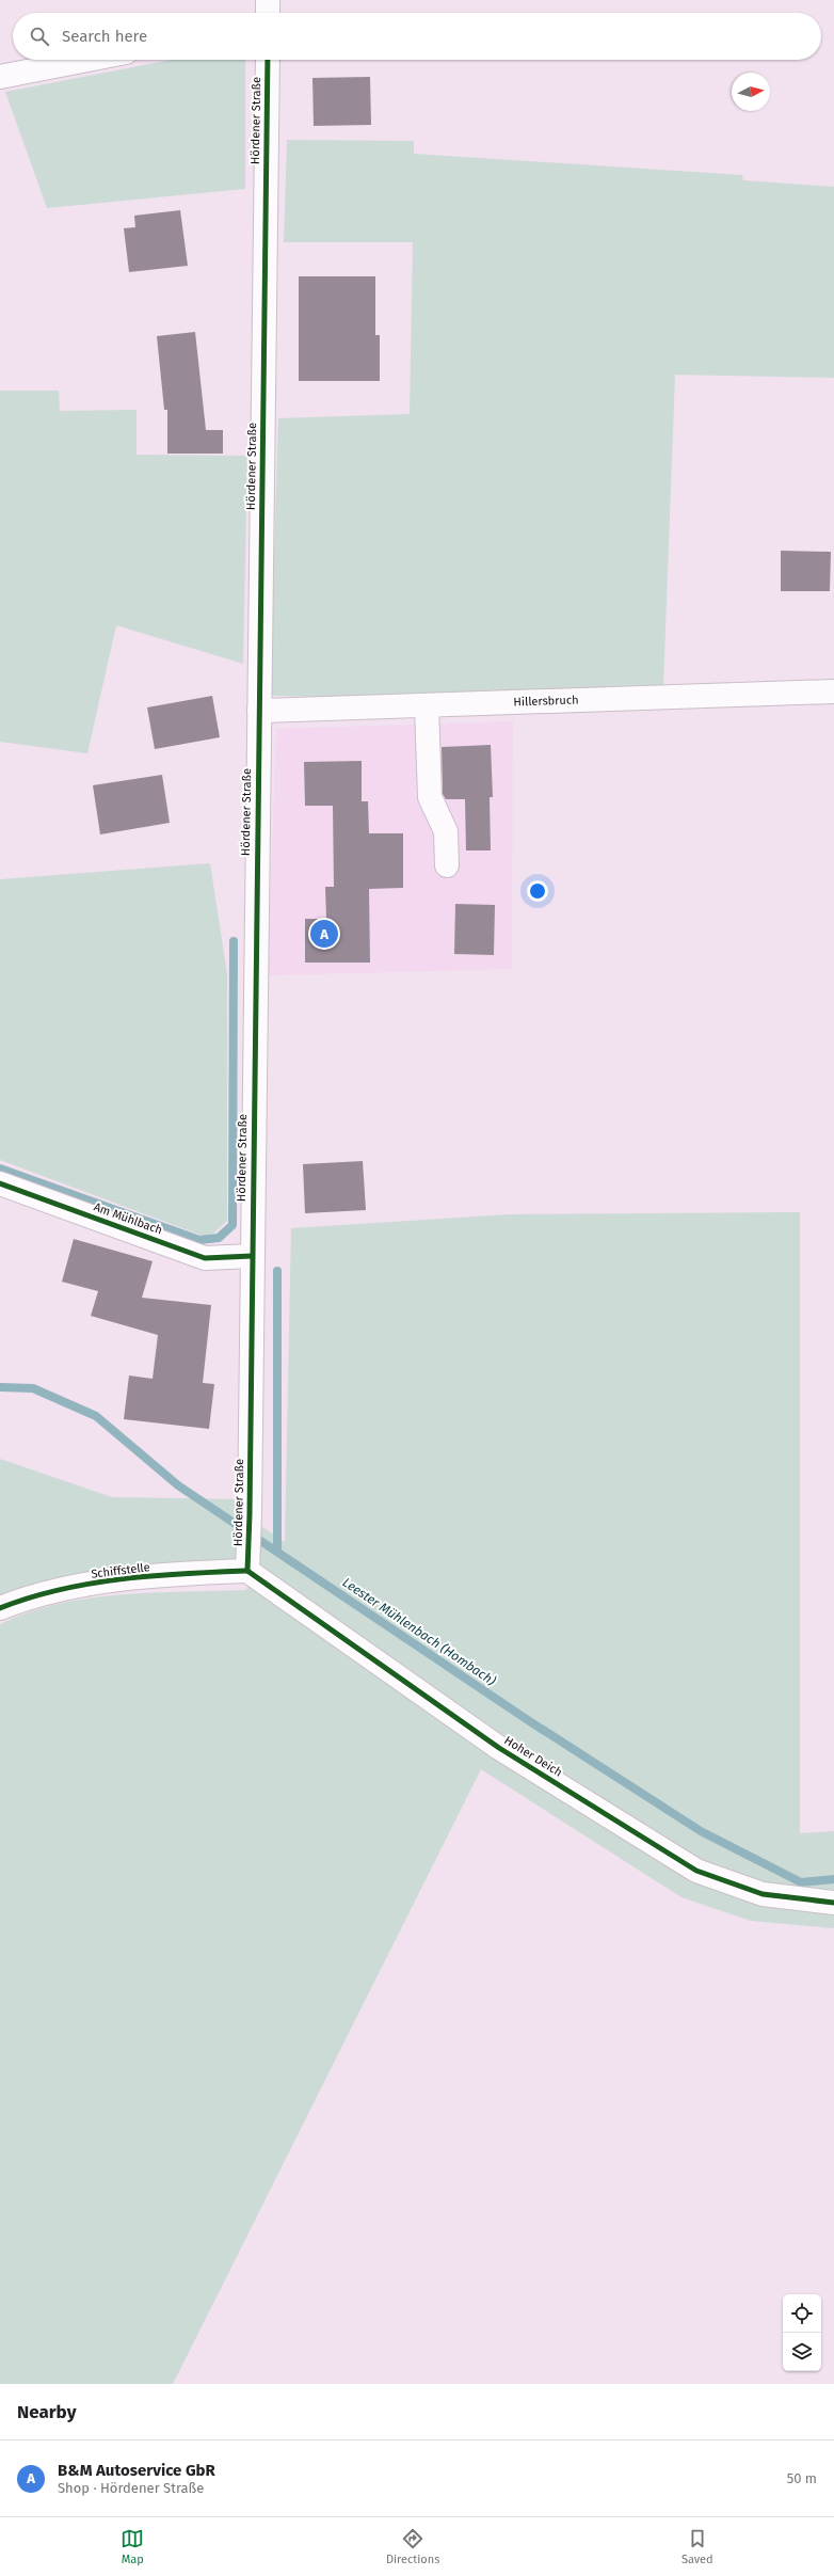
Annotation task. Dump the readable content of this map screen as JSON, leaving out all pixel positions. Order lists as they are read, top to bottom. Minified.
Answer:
{"streets":{"street":["Hördener Straße","Hillersbruch","Am Mühlbach","Schiffstelle","Hoher Deich"]},"crossings":[["Hördener Straße","Hillersbruch"],["Hördener Straße","Am Mühlbach"],["Hördener Straße","Schiffstelle"],["Hördener Straße","Hoher Deich"],["Schiffstelle","Hoher Deich"]],"water":["Leester Mühlenbach (Hombach)"],"north":"right","page":{"search":"Search here","pins":"A","heading":"Nearby","list":[{"mark":"A","name":"B&M Autoservice GbR","note":"Shop · Hördener Straße","value":"50 m"}],"nav":["Map","Directions","Saved"]}}
